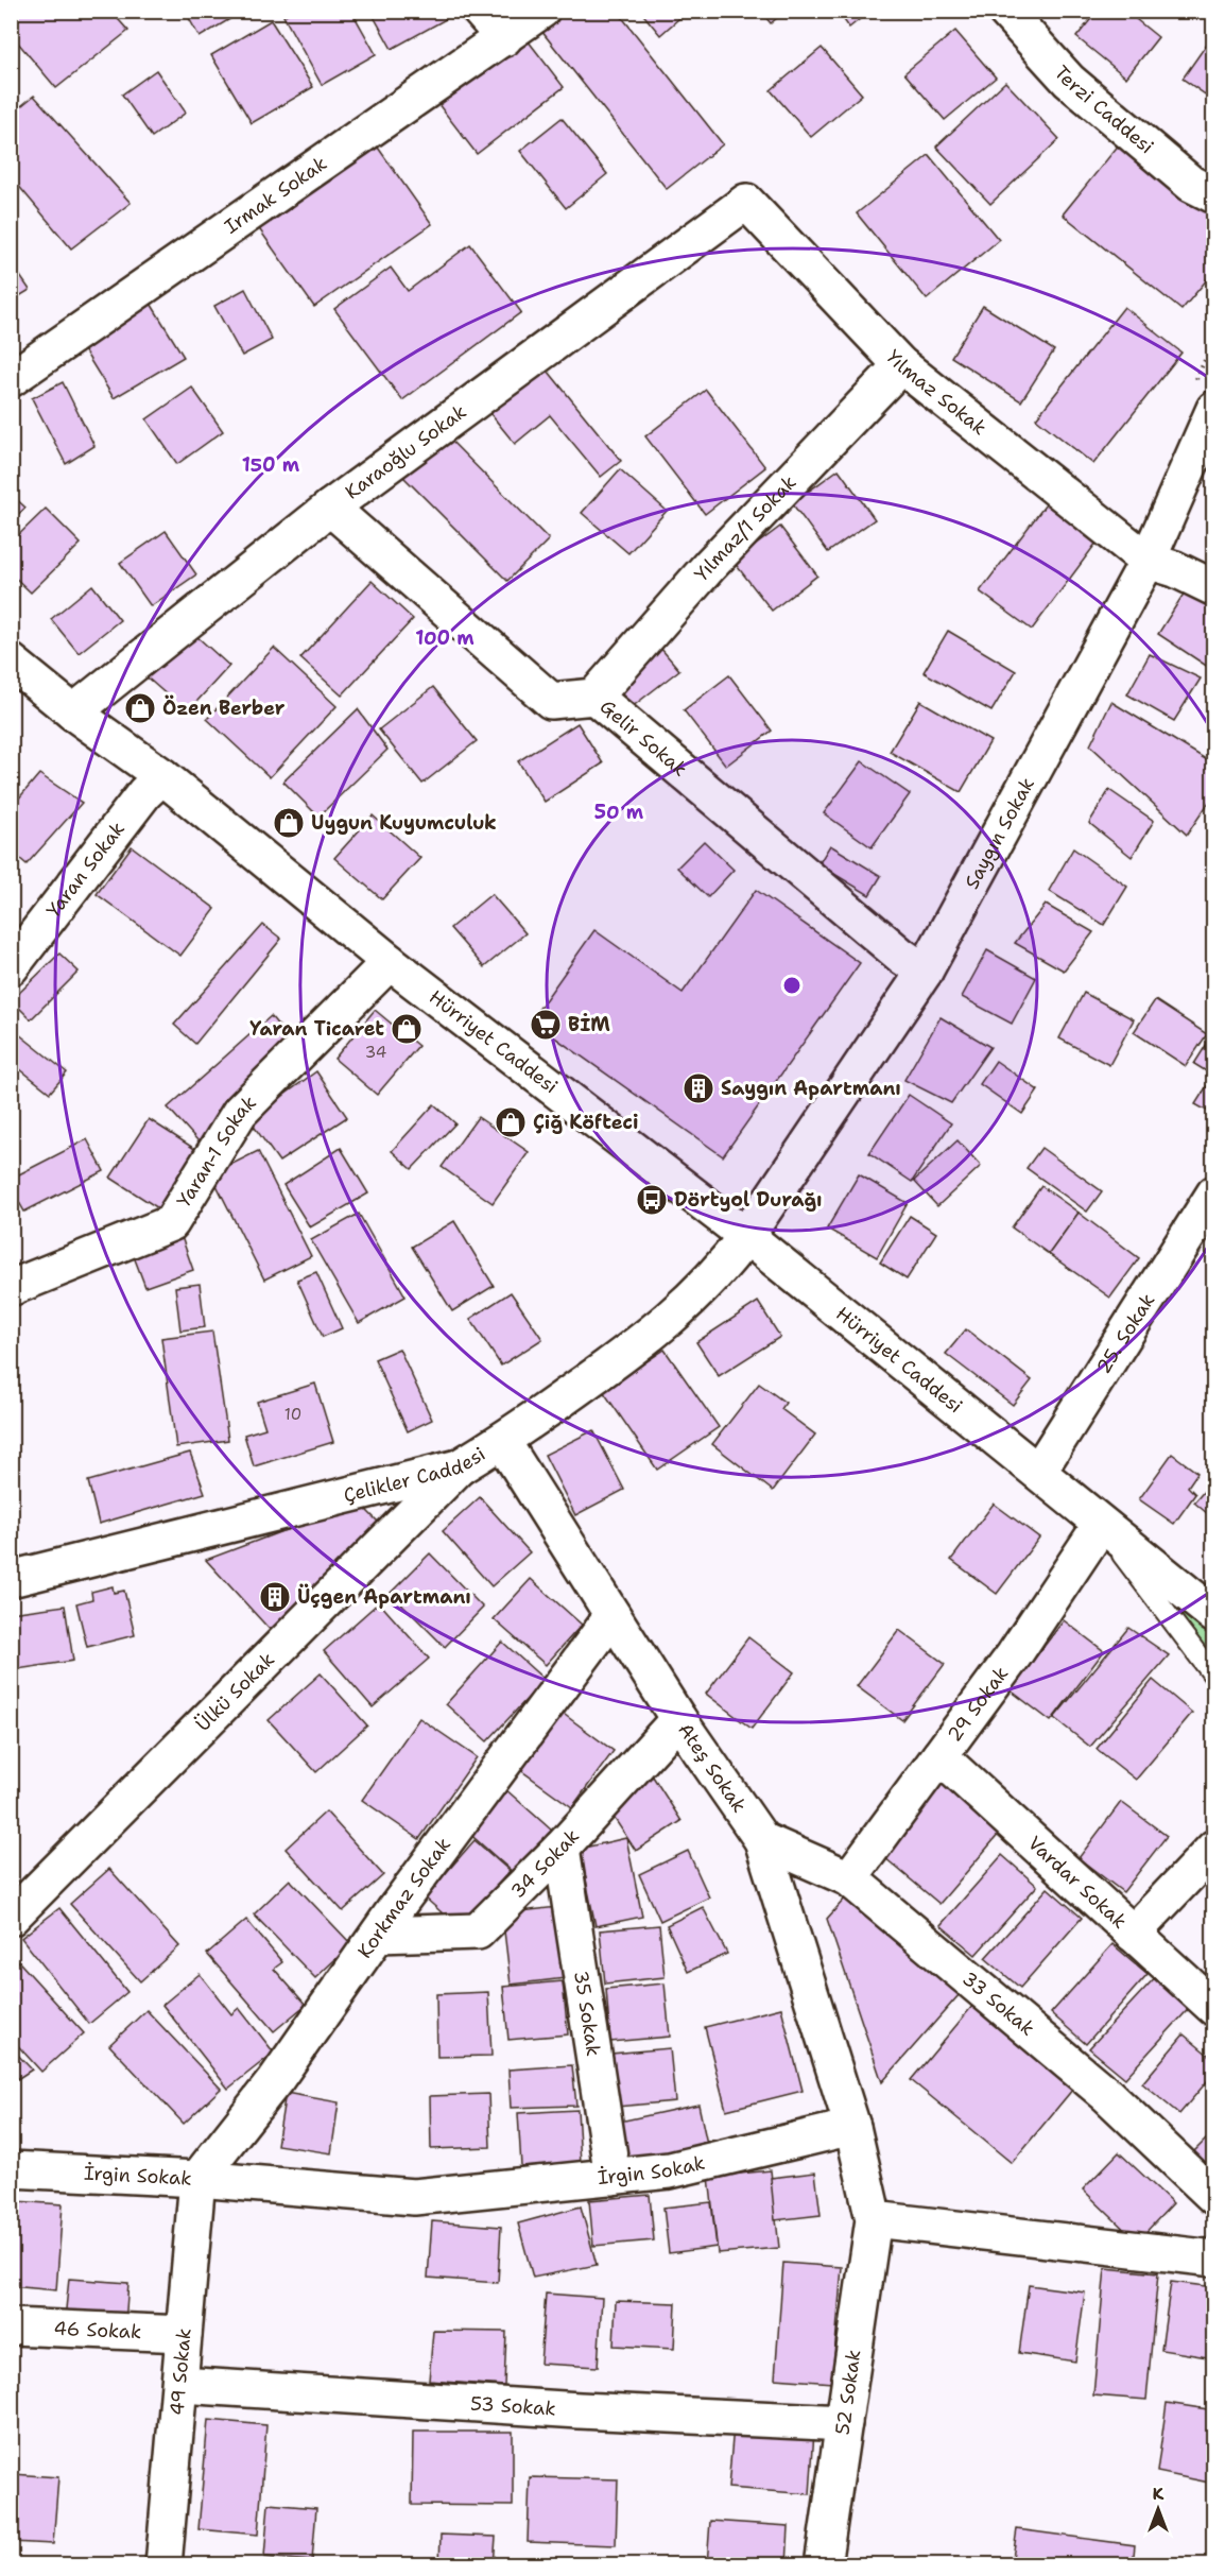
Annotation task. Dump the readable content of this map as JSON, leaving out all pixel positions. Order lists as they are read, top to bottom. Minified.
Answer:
{"streets":{"street":["Terzi Caddesi","Irmak Sokak","Yılmaz Sokak","Karaoğlu Sokak","Yılmaz/1 Sokak","Gelir Sokak","Saygın Sokak","Yaran Sokak","Hürriyet Caddesi","Yaran-1 Sokak","25. Sokak","Çelikler Caddesi","Ülkü Sokak","29 Sokak","Ateş Sokak","34 Sokak","Vardar Sokak","Korkmaz Sokak","33 Sokak","35 Sokak","İrgin Sokak","46 Sokak","49 Sokak","52 Sokak","53 Sokak"]},"crossings":[["Yılmaz Sokak","Karaoğlu Sokak"],["Yılmaz Sokak","Yılmaz/1 Sokak"],["Yılmaz Sokak","Saygın Sokak"],["Karaoğlu Sokak","Gelir Sokak"],["Karaoğlu Sokak","Hürriyet Caddesi"],["Yılmaz/1 Sokak","Gelir Sokak"],["Gelir Sokak","Saygın Sokak"],["Saygın Sokak","Hürriyet Caddesi"],["Saygın Sokak","Çelikler Caddesi"],["Yaran Sokak","Hürriyet Caddesi"],["Hürriyet Caddesi","Yaran-1 Sokak"],["Hürriyet Caddesi","25. Sokak"],["Hürriyet Caddesi","Çelikler Caddesi"],["Hürriyet Caddesi","29 Sokak"],["Çelikler Caddesi","Ülkü Sokak"],["Çelikler Caddesi","Ateş Sokak"],["29 Sokak","Vardar Sokak"],["29 Sokak","33 Sokak"],["Ateş Sokak","34 Sokak"],["Ateş Sokak","Korkmaz Sokak"],["Ateş Sokak","33 Sokak"],["Ateş Sokak","İrgin Sokak"],["34 Sokak","Korkmaz Sokak"],["34 Sokak","35 Sokak"],["Korkmaz Sokak","İrgin Sokak"],["Korkmaz Sokak","49 Sokak"],["35 Sokak","İrgin Sokak"],["İrgin Sokak","49 Sokak"],["46 Sokak","49 Sokak"],["49 Sokak","53 Sokak"],["52 Sokak","53 Sokak"]],"places":{"shop":["Özen Berber","Uygun Kuyumculuk","Yaran Ticaret","Çiğ Köfteci"],"supermarket":["BİM"],"building":["Saygın Apartmanı","Üçgen Apartmanı"],"bus stop":["Dörtyol Durağı"]},"house_numbers":["34","10"],"north":"top","rings":["150 m","100 m","50 m"]}
